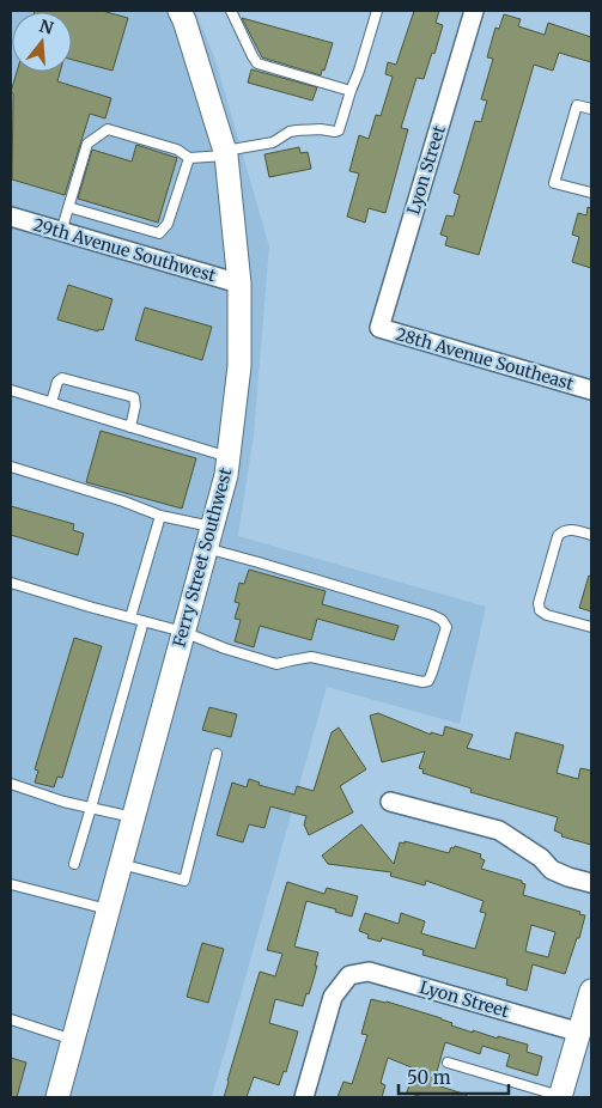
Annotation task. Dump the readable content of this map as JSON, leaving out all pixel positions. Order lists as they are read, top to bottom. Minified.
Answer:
{"streets":{"street":["Lyon Street","29th Avenue Southwest","28th Avenue Southeast","Ferry Street Southwest"]},"crossings":[["Lyon Street","28th Avenue Southeast"],["29th Avenue Southwest","Ferry Street Southwest"]],"scale_bar":"50 m","north":"top"}
